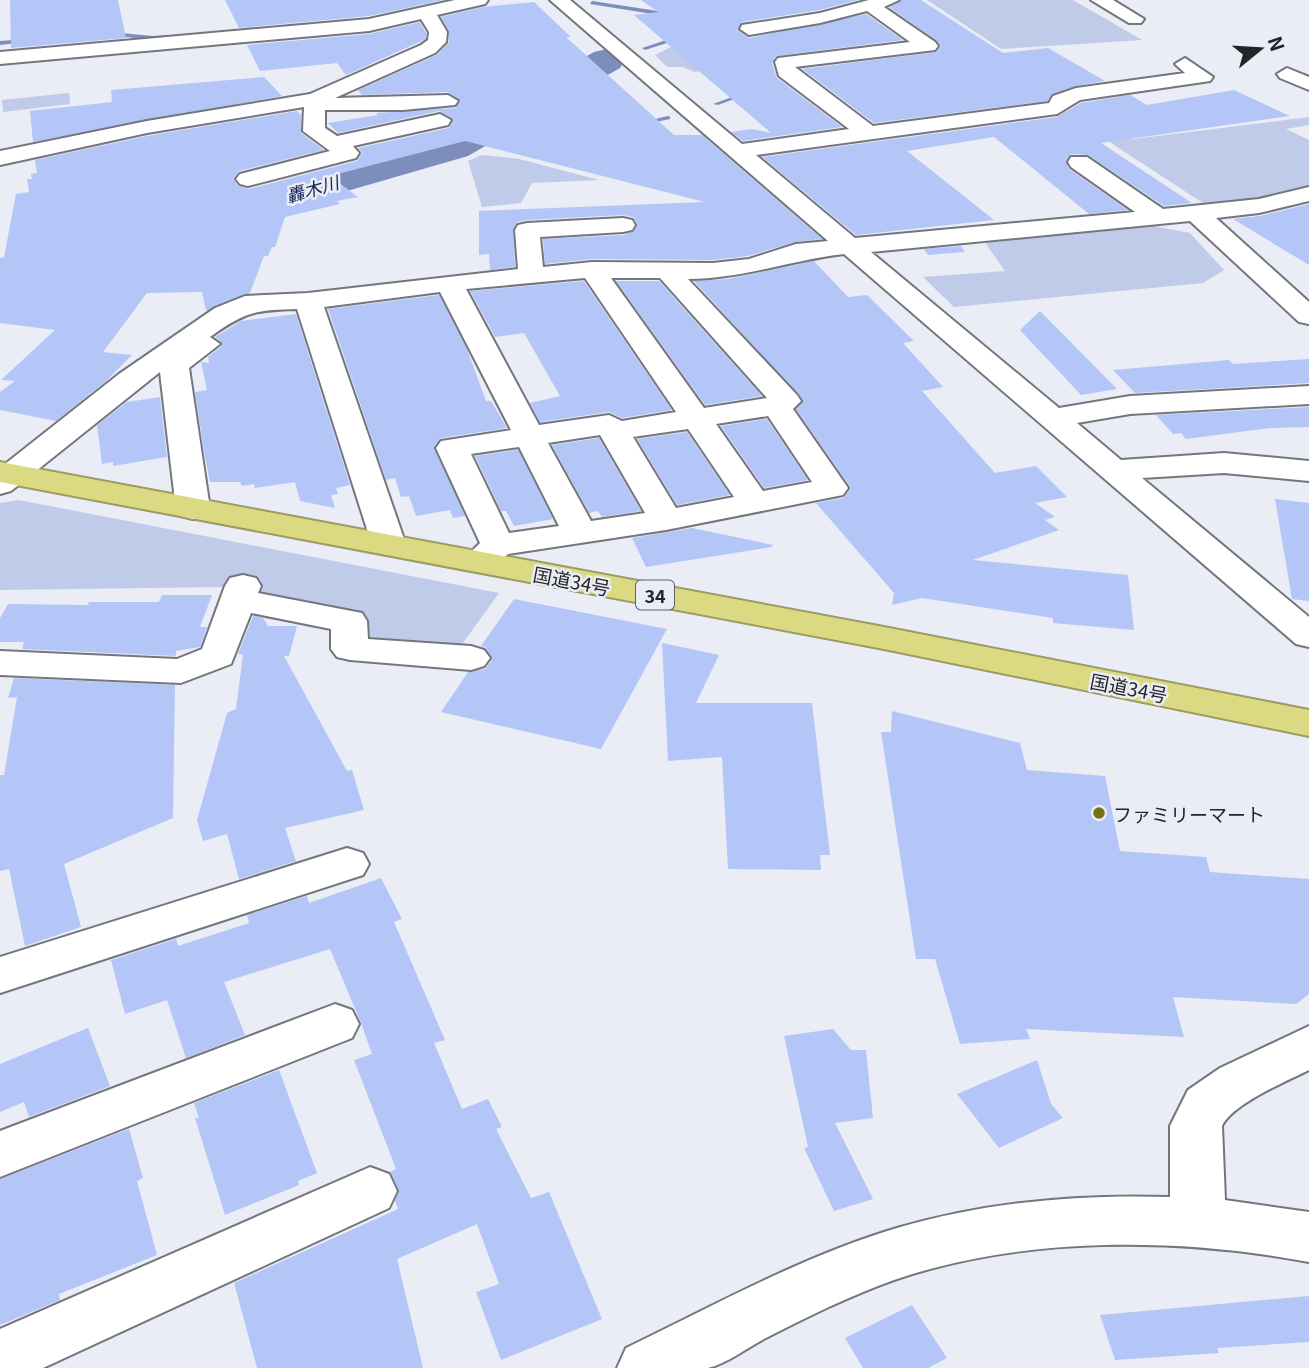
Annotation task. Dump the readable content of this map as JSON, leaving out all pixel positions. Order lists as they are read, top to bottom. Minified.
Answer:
{"streets":{"highway":["国道34号","34"]},"water":["轟木川"],"places":["ファミリーマート"],"north":"right"}
